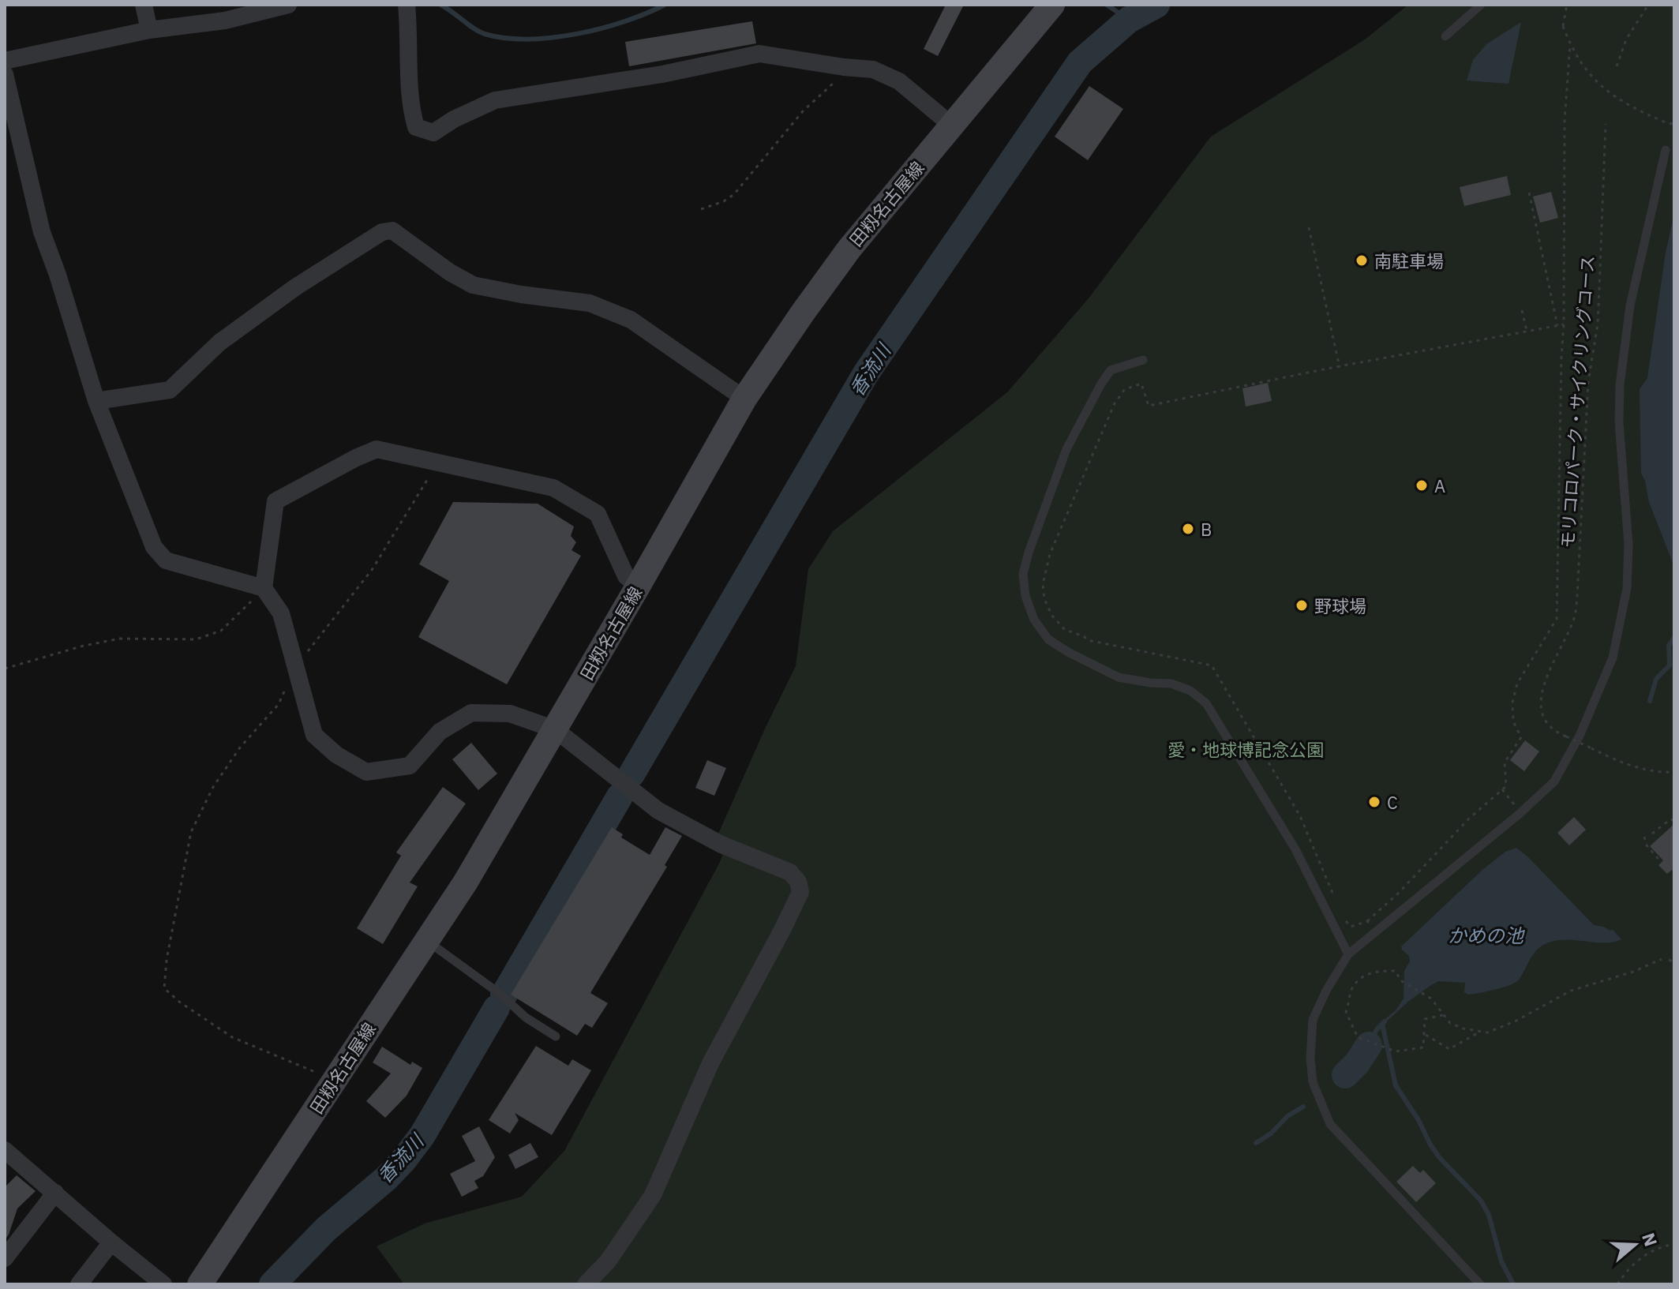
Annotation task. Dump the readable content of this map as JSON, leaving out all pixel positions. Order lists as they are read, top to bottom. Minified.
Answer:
{"streets":{"main road":["田籾名古屋線"],"path":["モリコロパーク・サイクリングコース"]},"water":["香流川","かめの池"],"parks":["愛・地球博記念公園"],"places":["南駐車場","A","B","野球場","C"],"north":"right"}
